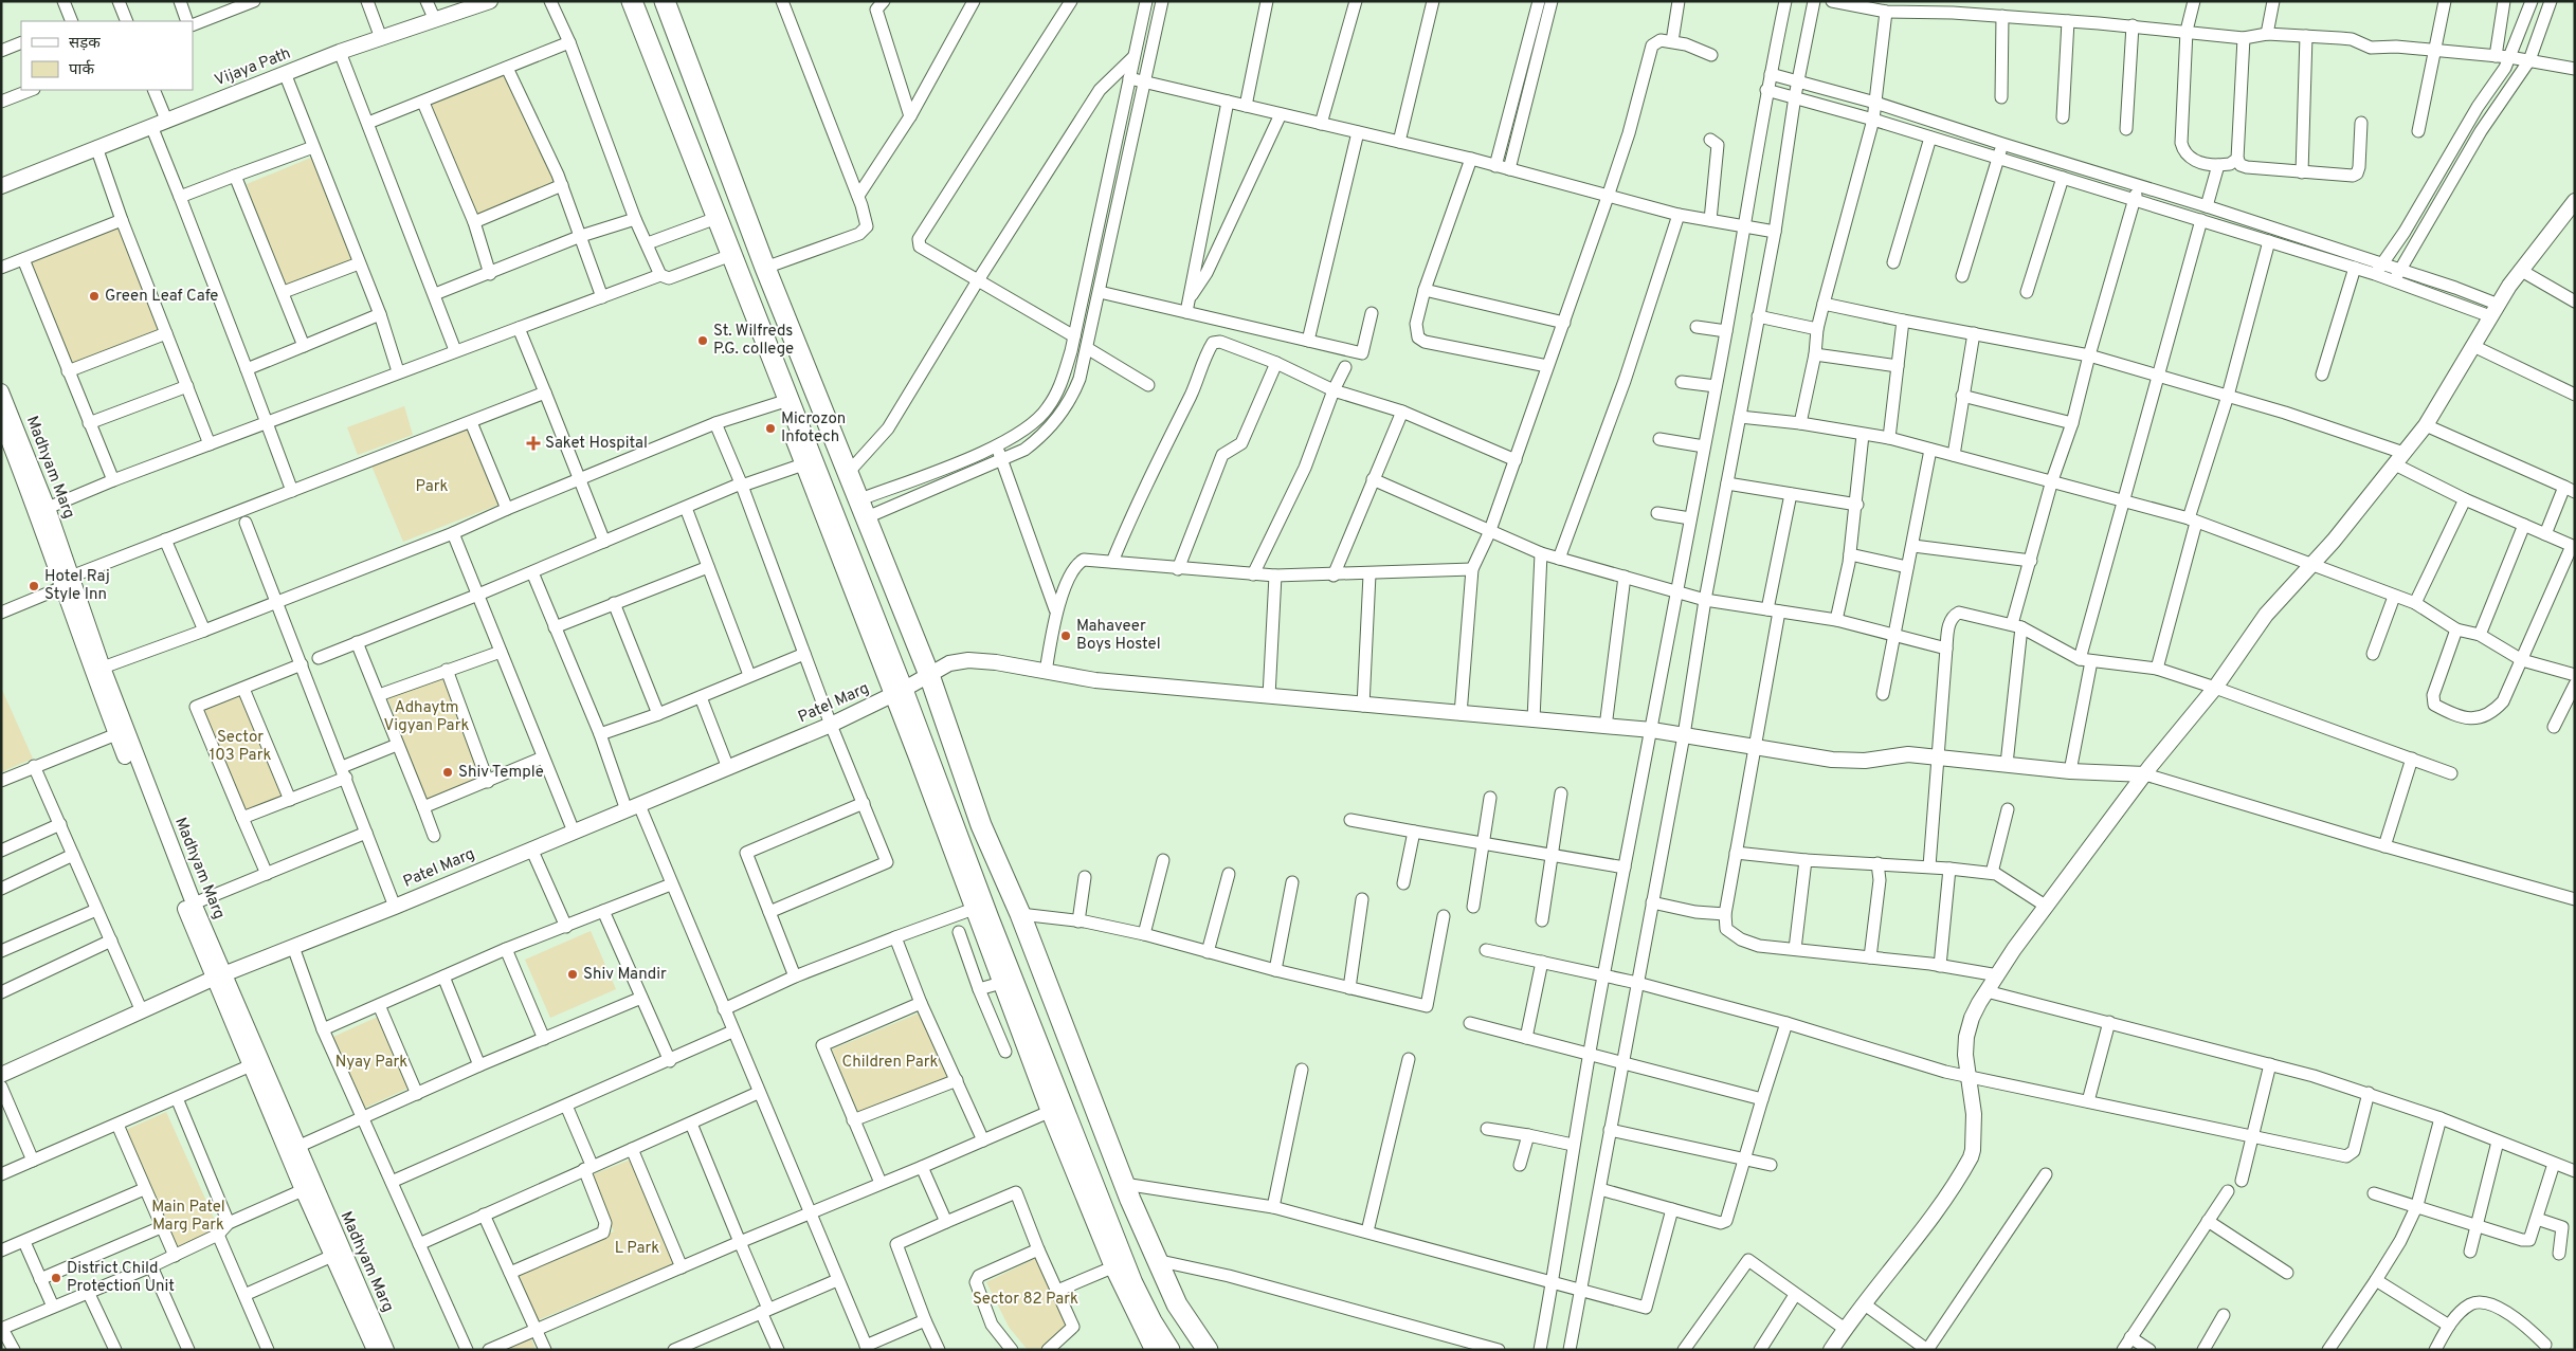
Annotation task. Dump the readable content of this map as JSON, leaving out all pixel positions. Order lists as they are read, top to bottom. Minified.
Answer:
{"streets":{"street":["Vijaya Path","Madhyam Marg","Patel Marg"]},"crossings":[["Madhyam Marg","Patel Marg"]],"parks":["Park","Adhaytm Vigyan Park","Sector 103 Park","Nyay Park","Children Park","Main Patel Marg Park","L Park","Sector 82 Park"],"places":{"other":["Green Leaf Cafe","St. Wilfreds P.G. college","Microzon Infotech","Hotel Raj Style Inn","Mahaveer Boys Hostel","Shiv Temple","Shiv Mandir","District Child Protection Unit"],"health":["Saket Hospital"]},"legend":["सड़क","पार्क"]}
